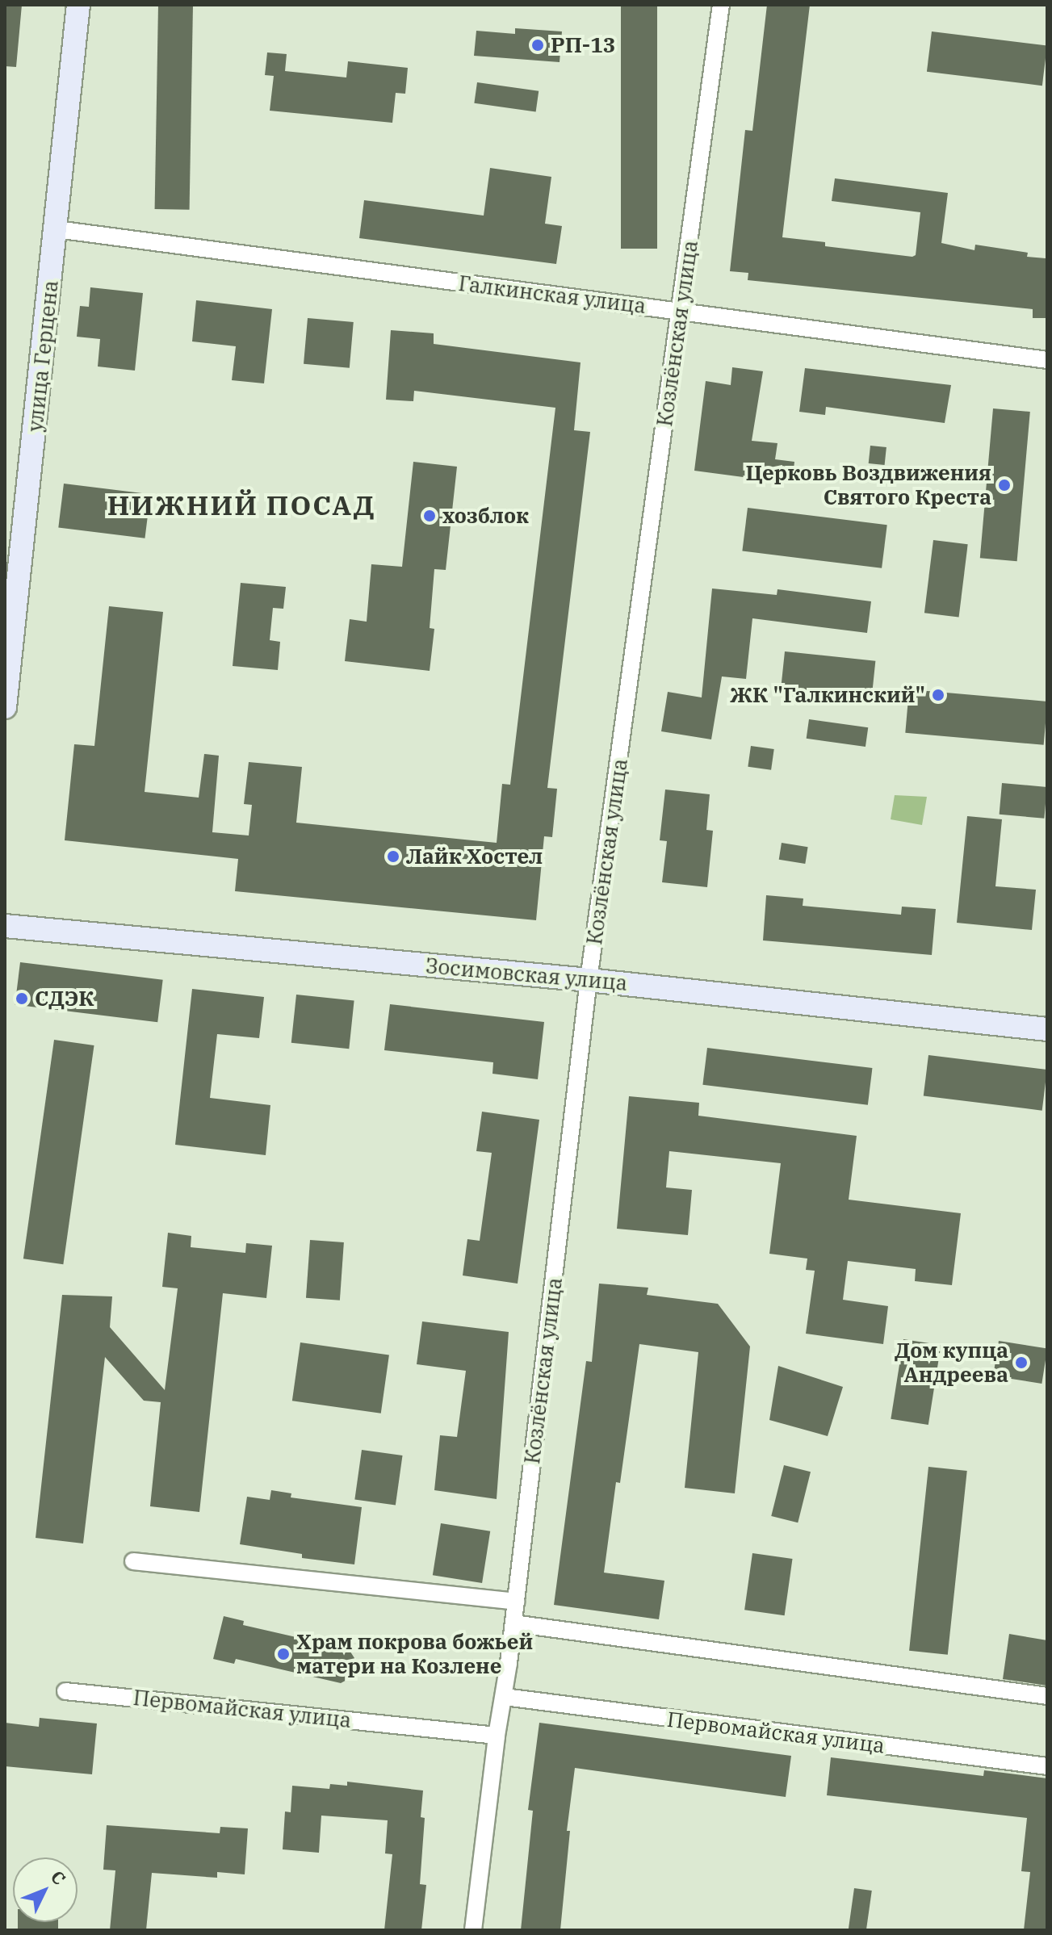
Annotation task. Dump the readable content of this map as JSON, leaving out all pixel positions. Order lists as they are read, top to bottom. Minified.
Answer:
{"streets":{"street":["Галкинская улица","Козлёнская улица","улица Герцена","Зосимовская улица","Первомайская улица"]},"crossings":[["Галкинская улица","Козлёнская улица"],["Галкинская улица","улица Герцена"],["Козлёнская улица","Зосимовская улица"],["Козлёнская улица","Первомайская улица"]],"districts":["НИЖНИЙ ПОСАД"],"places":["РП-13","Церковь Воздвижения Святого Креста","хозблок","ЖК \"Галкинский\"","Лайк Хостел","СДЭК","Дом купца Андреева","Храм покрова божьей матери на Козлене"],"north":"top right"}
